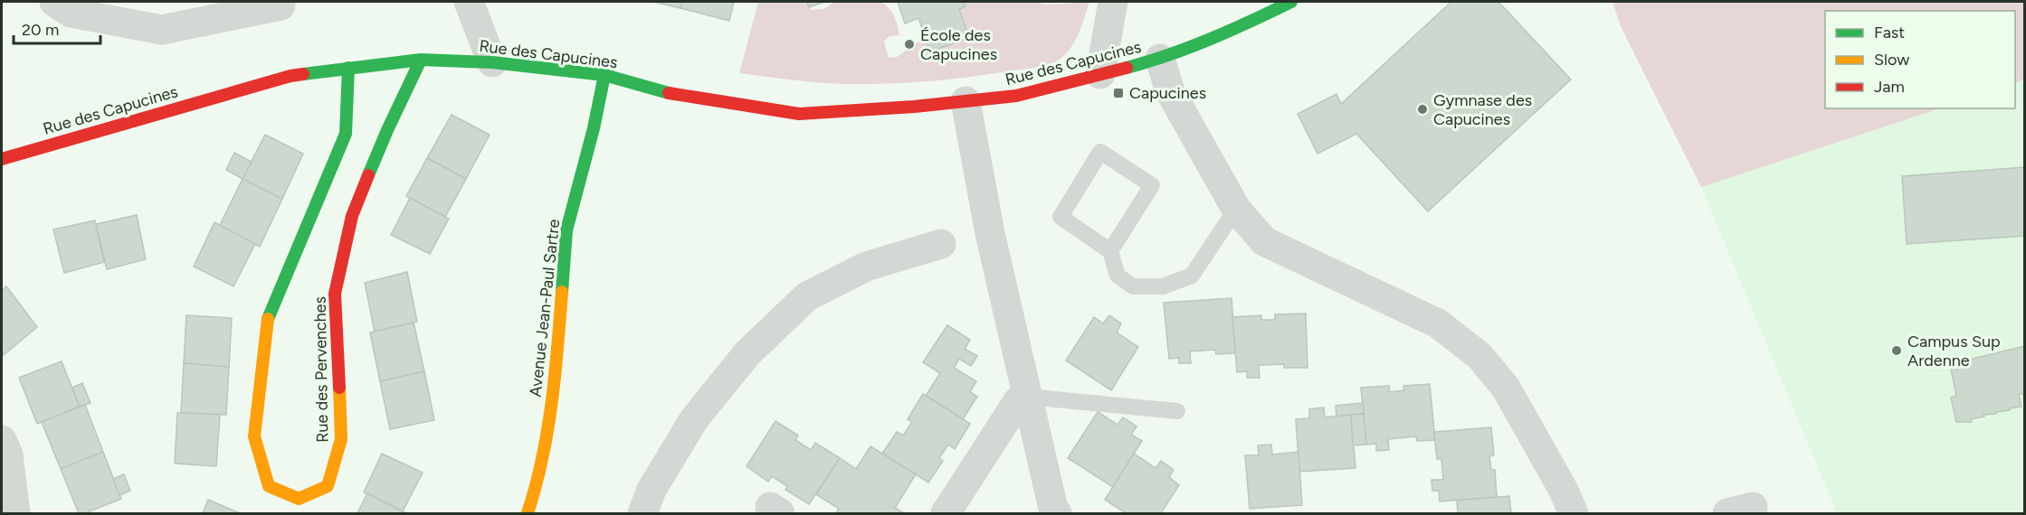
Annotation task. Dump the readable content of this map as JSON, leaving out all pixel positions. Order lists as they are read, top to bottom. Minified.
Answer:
{"streets":{"street":["Rue des Capucines","Avenue Jean-Paul Sartre","Rue des Pervenches"]},"crossings":[["Rue des Capucines","Avenue Jean-Paul Sartre"],["Rue des Capucines","Rue des Pervenches"]],"places":{"other":["École des Capucines","Gymnase des Capucines","Campus Sup Ardenne"],"transit":["Capucines"]},"legend":["Fast","Slow","Jam"],"scale_bar":"20 m"}
